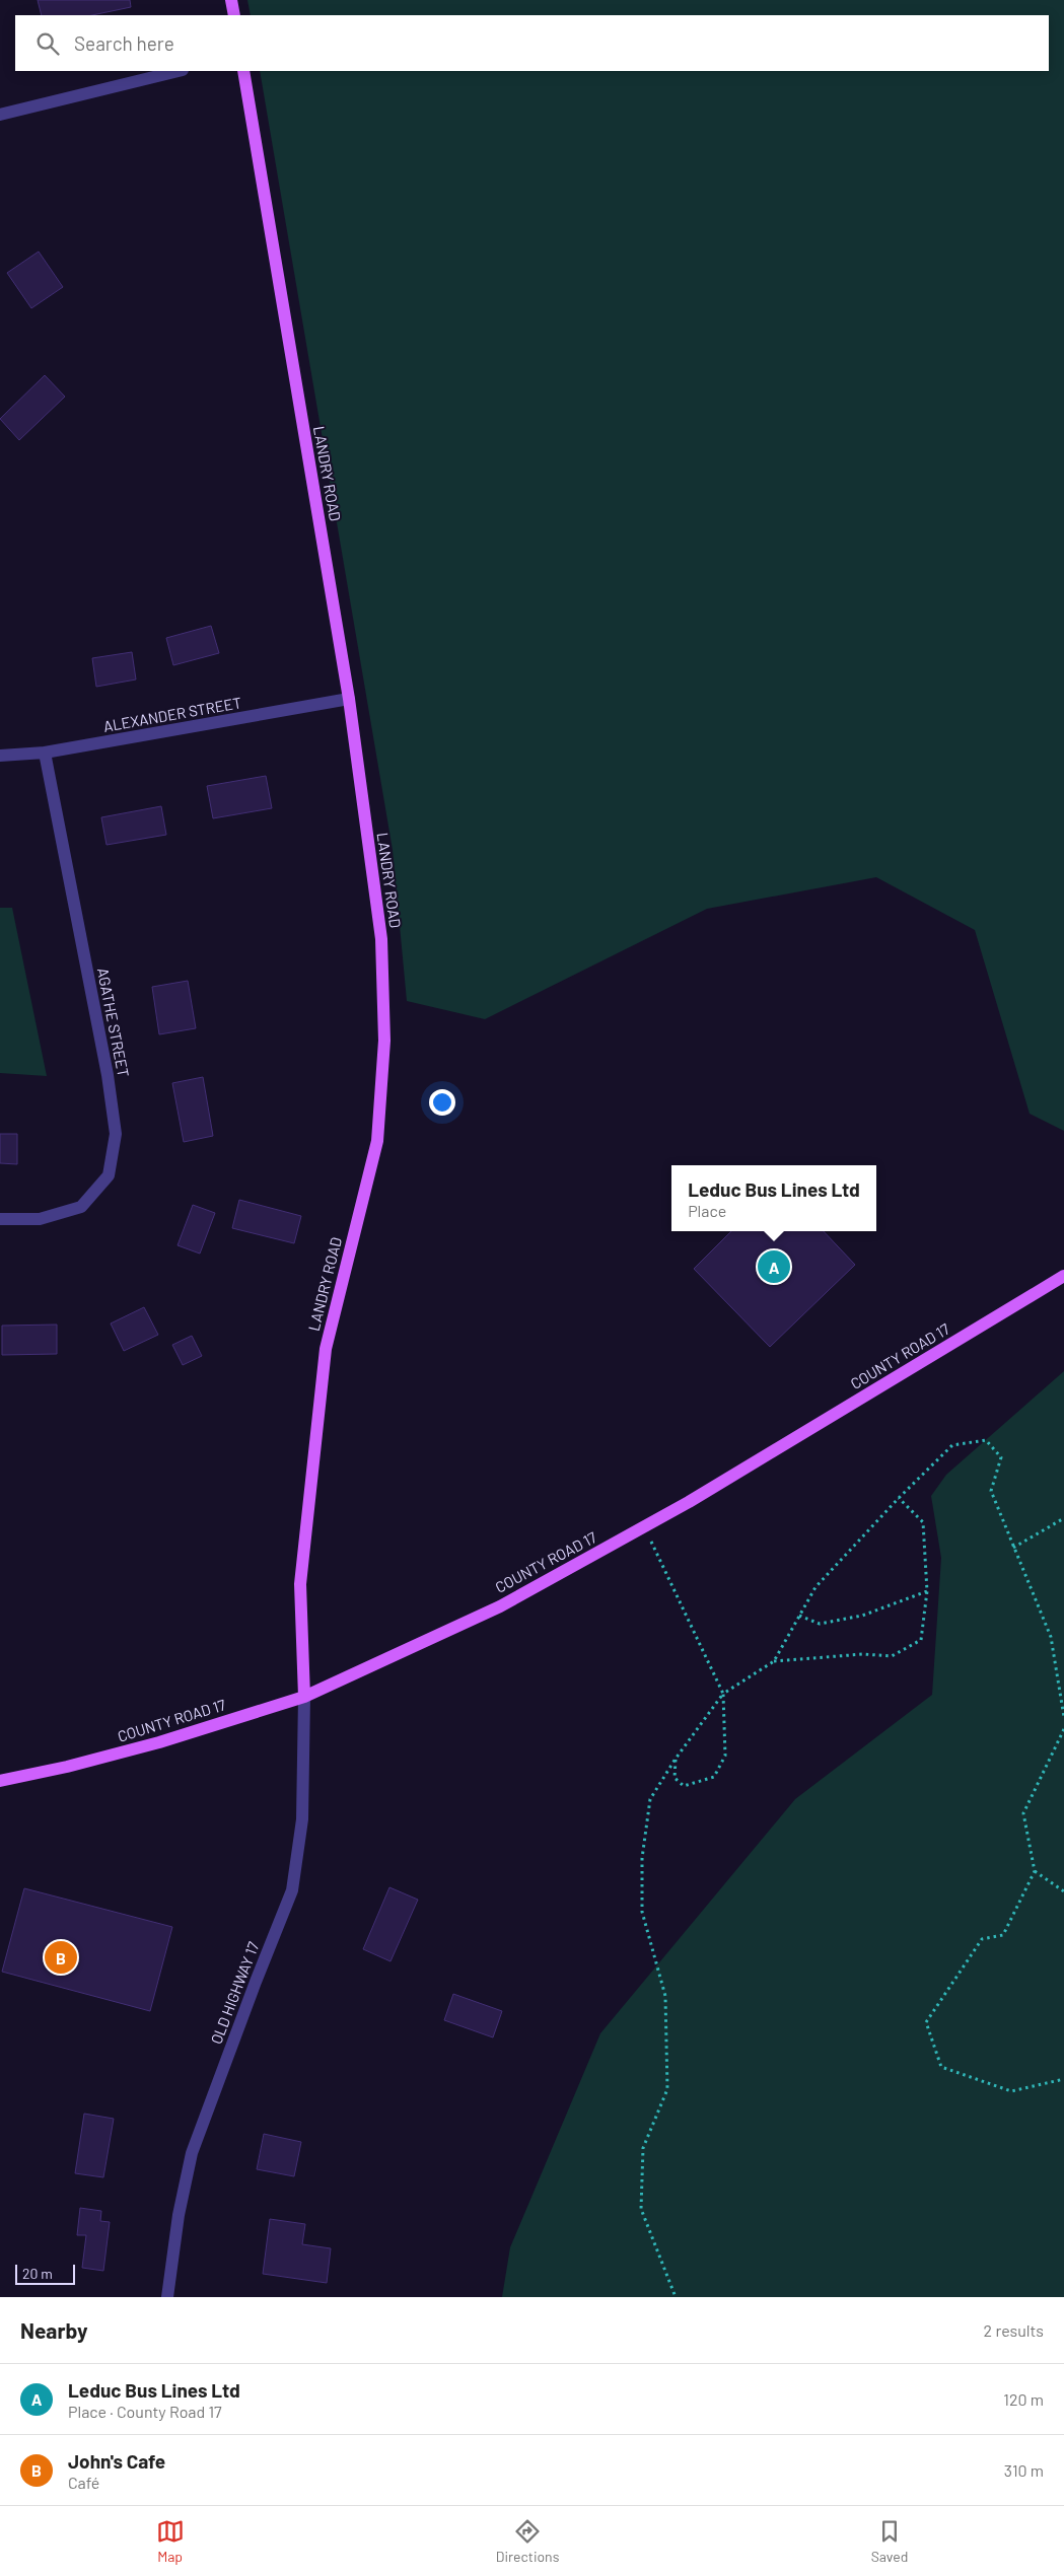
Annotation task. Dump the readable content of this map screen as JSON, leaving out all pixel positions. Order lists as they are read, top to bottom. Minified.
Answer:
{"streets":{"main road":["LANDRY ROAD","COUNTY ROAD 17"],"street":["ALEXANDER STREET","AGATHE STREET","OLD HIGHWAY 17"]},"crossings":[["LANDRY ROAD","ALEXANDER STREET"],["LANDRY ROAD","COUNTY ROAD 17"],["LANDRY ROAD","OLD HIGHWAY 17"],["ALEXANDER STREET","AGATHE STREET"],["COUNTY ROAD 17","OLD HIGHWAY 17"]],"scale_bar":"20 m","page":{"search":"Search here","popup":["Leduc Bus Lines Ltd","Place"],"pins":["A","B"],"scale":"20 m","heading":["Nearby","2 results"],"list":[{"mark":"A","name":"Leduc Bus Lines Ltd","note":"Place · County Road 17","value":"120 m"},{"mark":"B","name":"John's Cafe","note":"Café","value":"310 m"}],"nav":["Map","Directions","Saved"]}}
